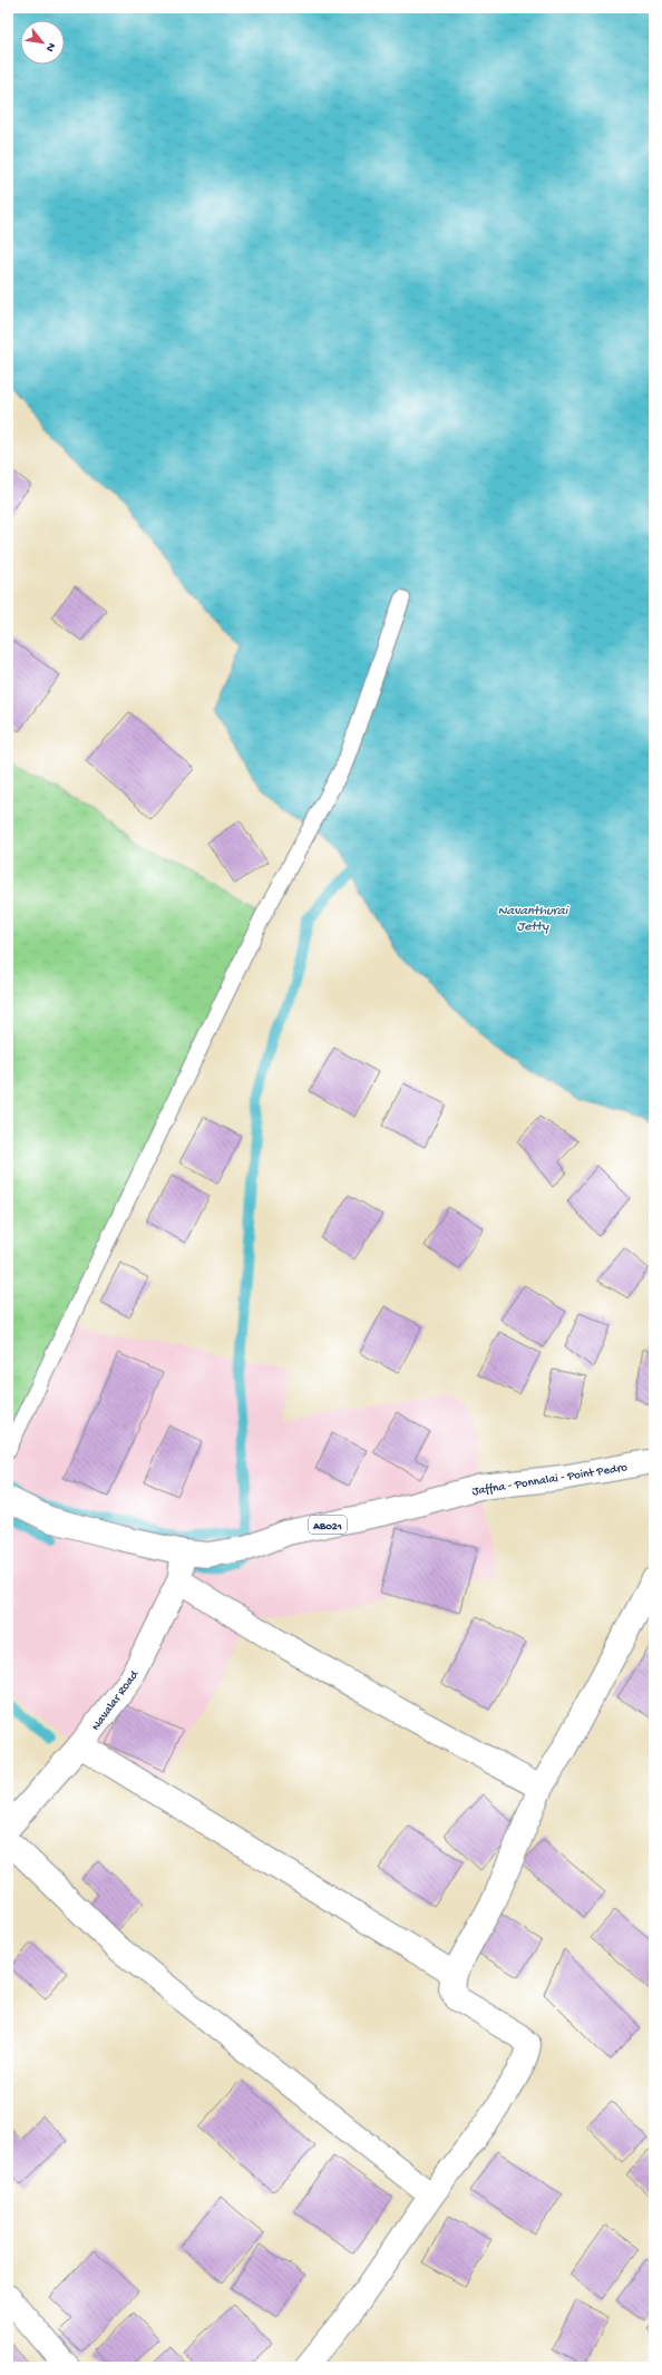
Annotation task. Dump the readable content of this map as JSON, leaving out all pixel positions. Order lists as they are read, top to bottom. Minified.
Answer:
{"streets":{"street":["Jaffna - Ponnalai - Point Pedro","AB021","Navalar Road"]},"crossings":[["Jaffna - Ponnalai - Point Pedro","Navalar Road"]],"water":["Navanthurai Jetty"],"north":"bottom right"}
